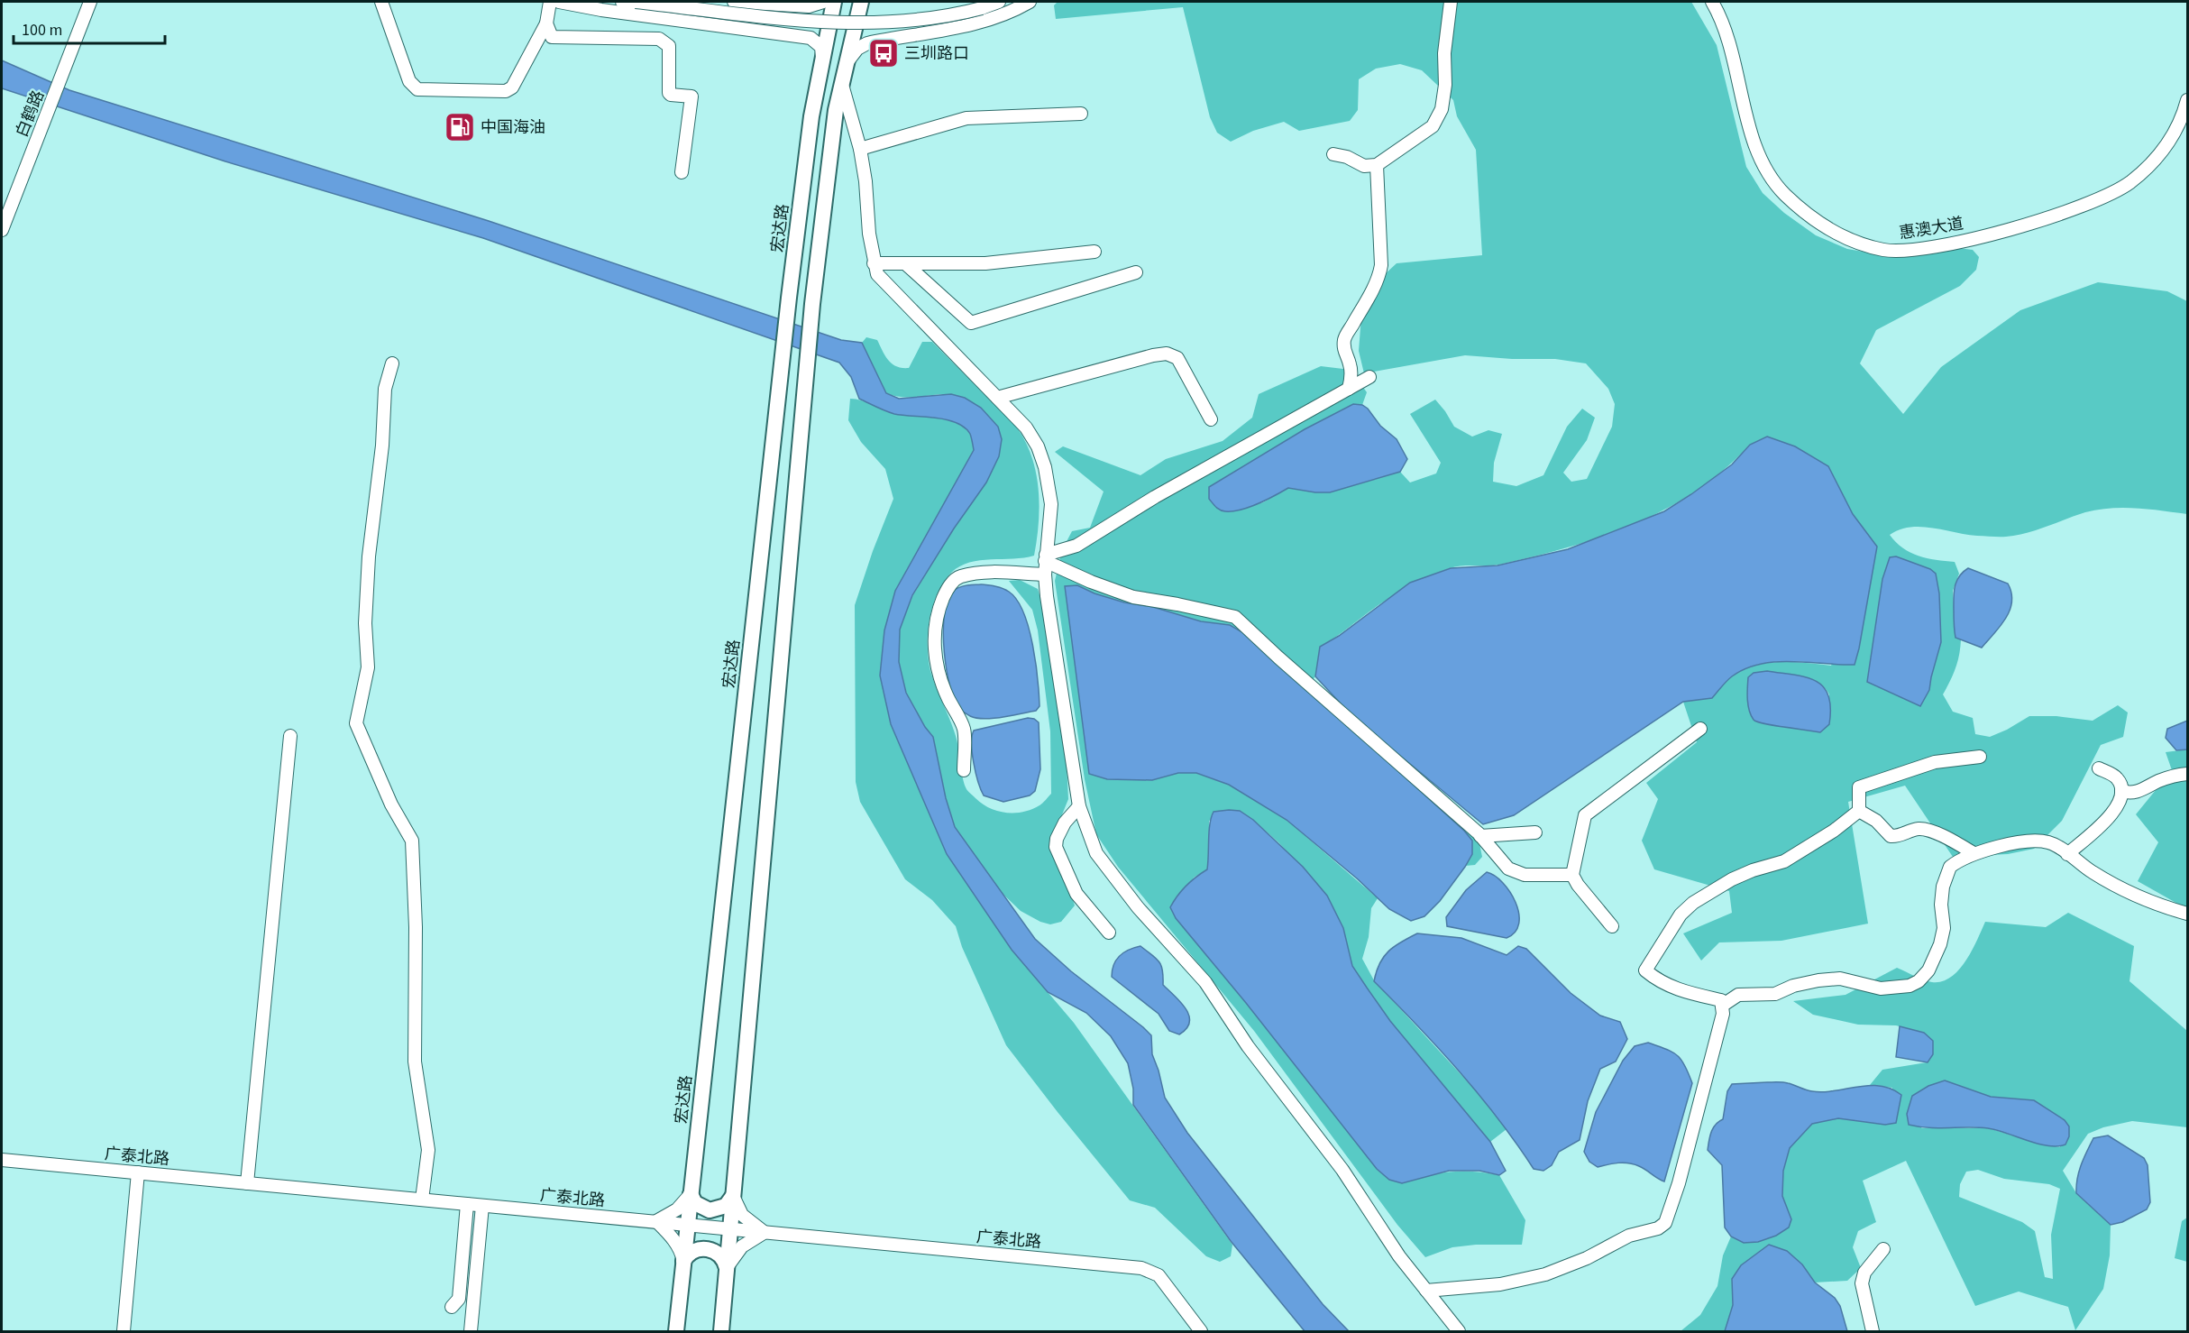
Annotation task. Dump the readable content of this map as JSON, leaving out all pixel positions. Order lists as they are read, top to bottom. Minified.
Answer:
{"streets":{"main road":["宏达路"],"street":["白鹤路","惠澳大道","广泰北路"]},"crossings":[["宏达路","广泰北路"]],"places":{"bus stop":["三圳路口"],"fuel station":["中国海油"]},"scale_bar":"100 m"}
